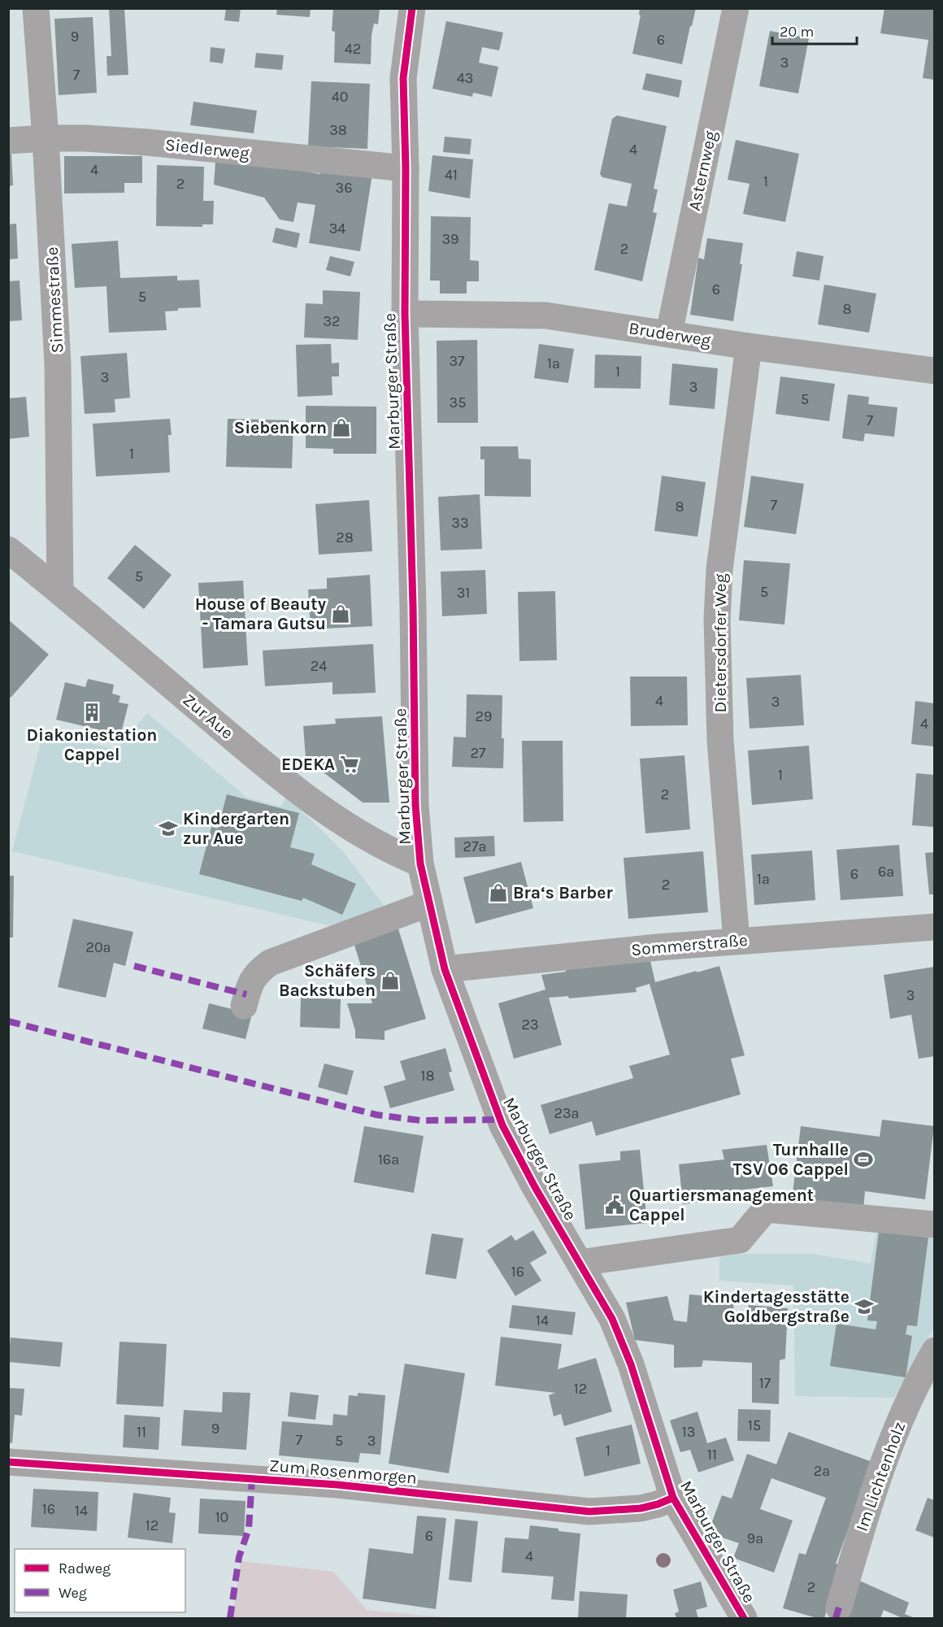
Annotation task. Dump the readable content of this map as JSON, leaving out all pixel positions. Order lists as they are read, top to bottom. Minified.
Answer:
{"streets":{"street":["Siedlerweg","Asternweg","Simmestraße","Bruderweg","Marburger Straße","Dietersdorfer Weg","Zur Aue","Sommerstraße","Zum Rosenmorgen","Im Lichtenholz"]},"crossings":[["Siedlerweg","Simmestraße"],["Siedlerweg","Marburger Straße"],["Asternweg","Bruderweg"],["Simmestraße","Zur Aue"],["Bruderweg","Marburger Straße"],["Bruderweg","Dietersdorfer Weg"],["Marburger Straße","Zur Aue"],["Marburger Straße","Sommerstraße"],["Marburger Straße","Zum Rosenmorgen"],["Dietersdorfer Weg","Sommerstraße"]],"places":{"shop":["Siebenkorn","House of Beauty - Tamara Gutsu","Bra‘s Barber","Schäfers Backstuben"],"building":["Diakoniestation Cappel"],"supermarket":["EDEKA"],"school or university":["Kindergarten zur Aue","Kindertagesstätte Goldbergstraße"],"sports":["Turnhalle TSV 06 Cappel"],"public building":["Quartiersmanagement Cappel"]},"house_numbers":["9","6","42","3","7","43","40","38","4","4","41","1","2","36","34","39","2","6","5","8","32","37","1a","1","3","3","5","35","7","1","7","8","33","28","5","5","31","24","4","3","29","4","27","1","2","27a","6a","6","1a","2","20a","3","23","18","23a","16a","16","14","17","12","15","9","11","13","7","5","3","1","11","2a","16","14","10","12","6","9a","4","2"],"legend":["Radweg","Weg"],"scale_bar":"20 m"}
